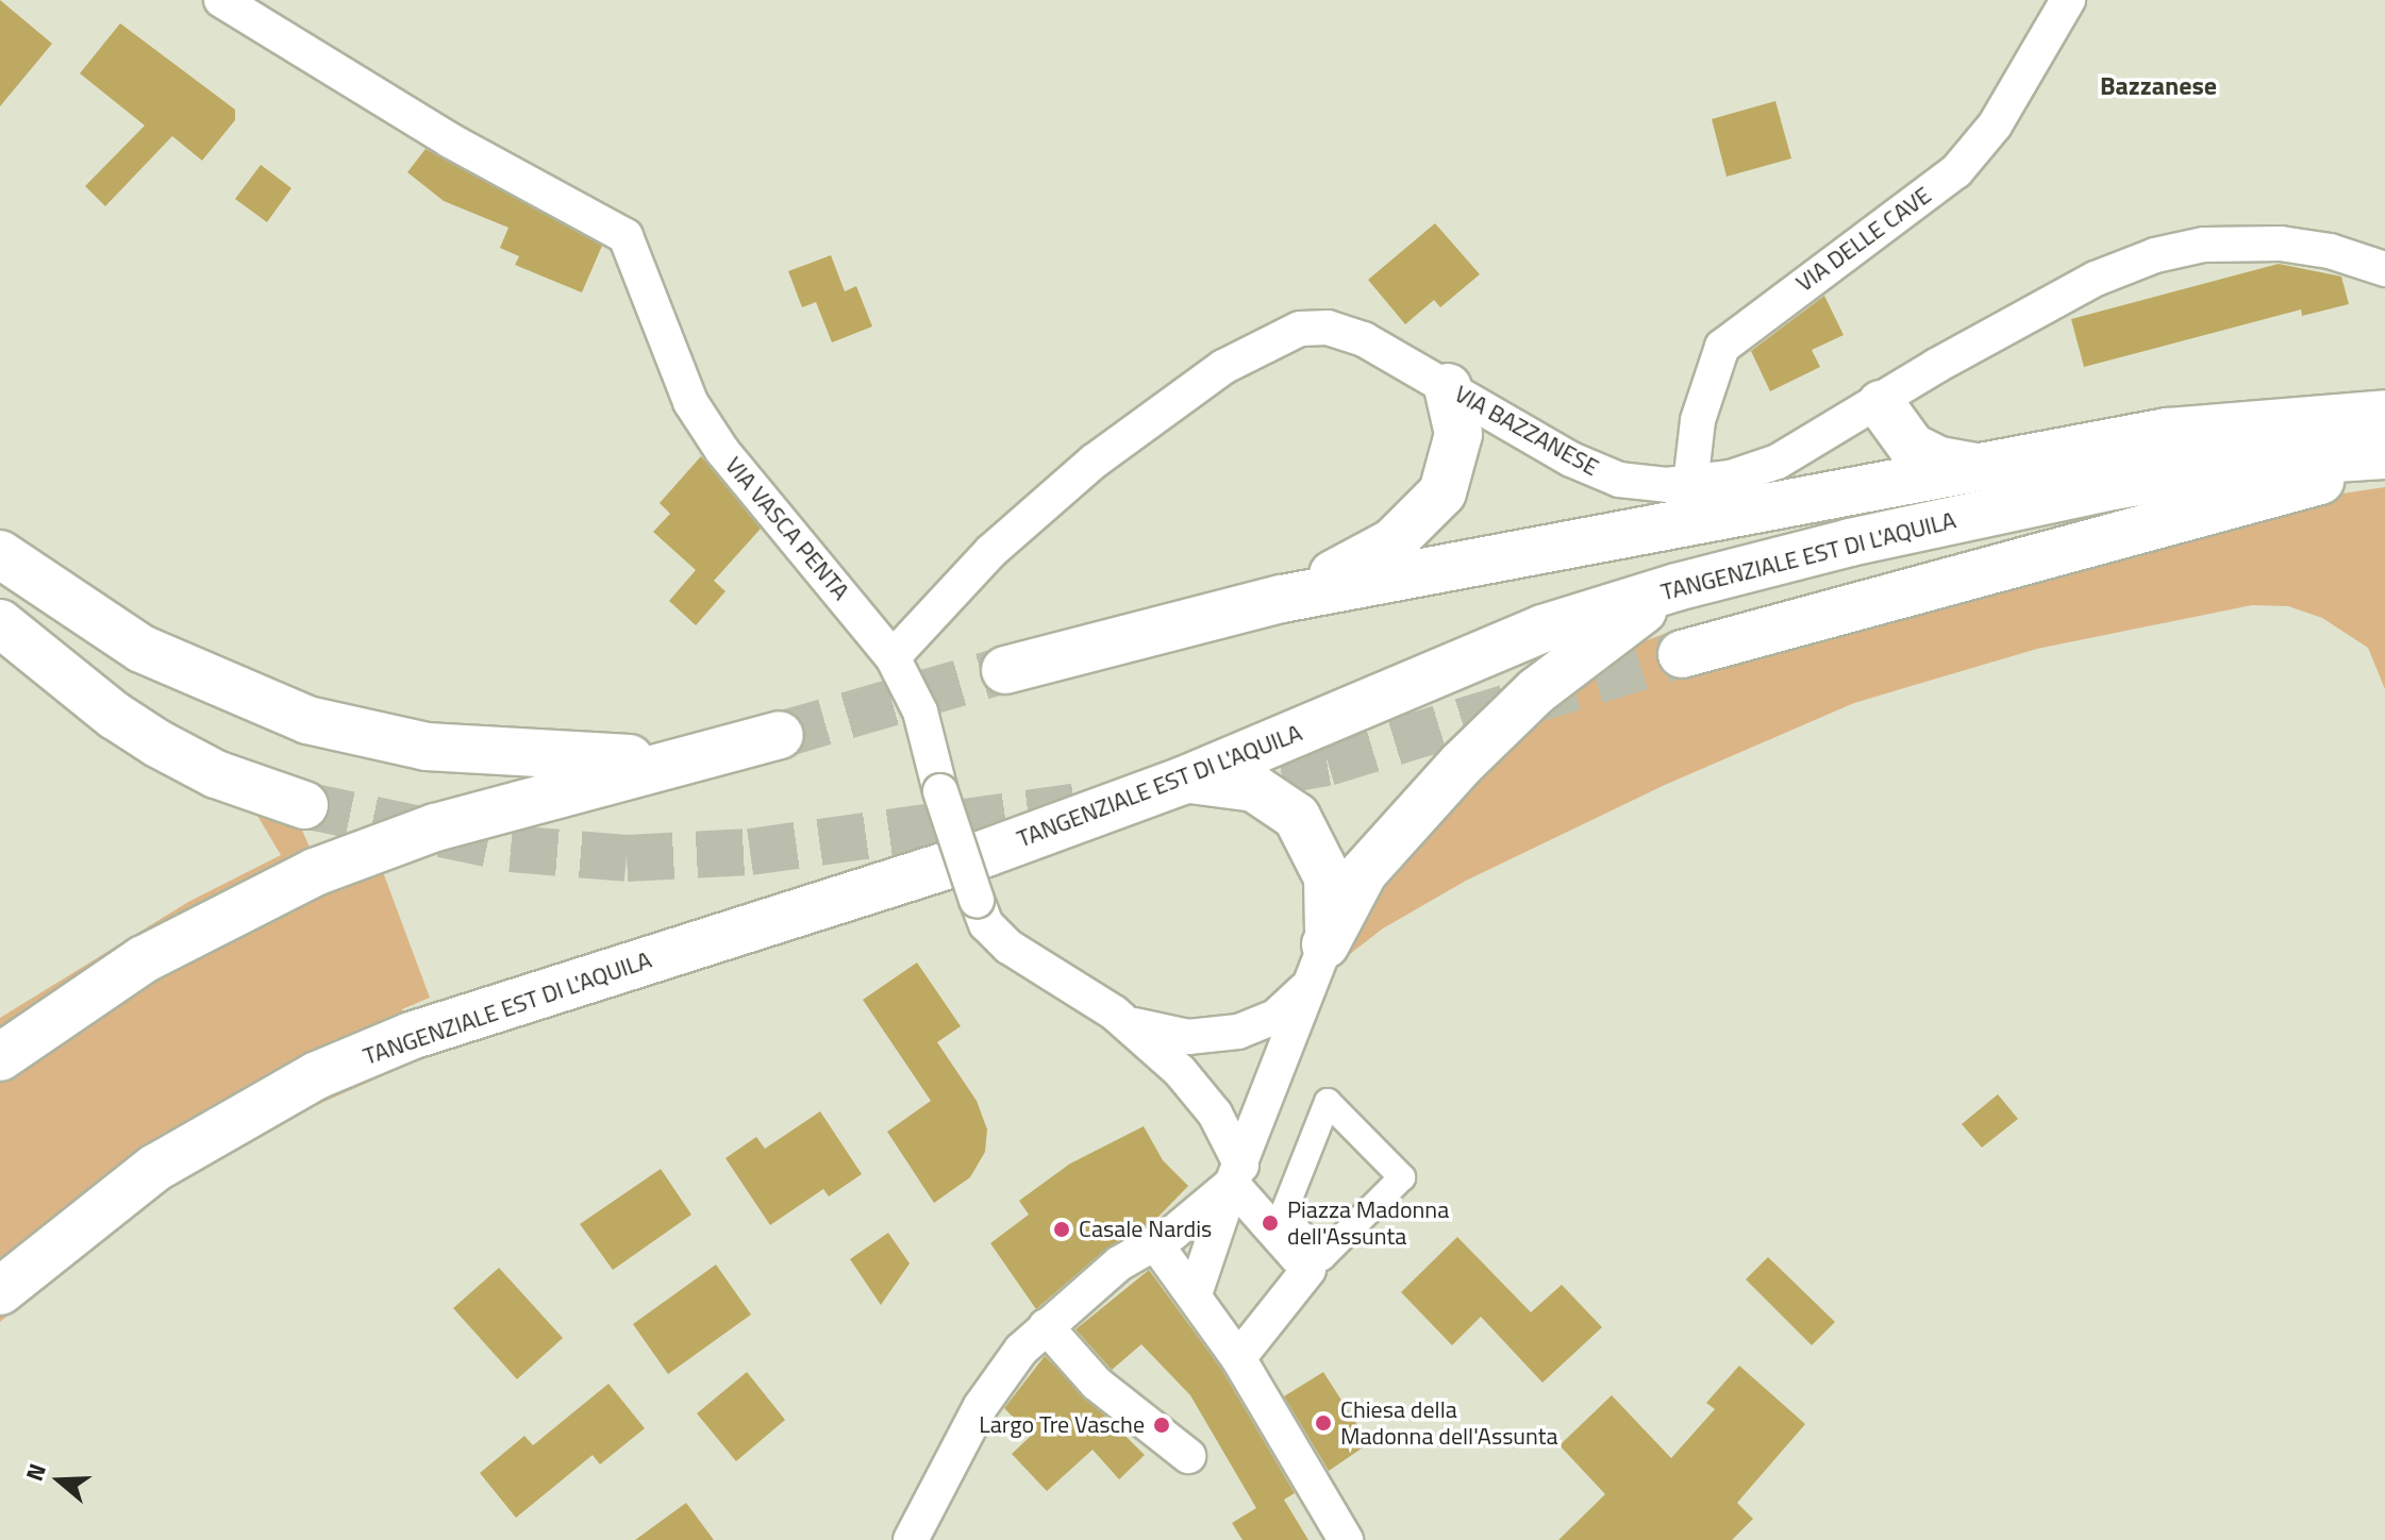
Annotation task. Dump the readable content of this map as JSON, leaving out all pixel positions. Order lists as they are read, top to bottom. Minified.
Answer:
{"streets":{"highway":["TANGENZIALE EST DI L'AQUILA"],"street":["VIA DELLE CAVE","VIA BAZZANESE","VIA VASCA PENTA"]},"crossings":[["VIA DELLE CAVE","VIA BAZZANESE"],["VIA BAZZANESE","VIA VASCA PENTA"]],"districts":["Bazzanese"],"places":["Piazza Madonna dell'Assunta","Casale Nardis","Chiesa della Madonna dell'Assunta","Largo Tre Vasche"],"north":"left"}
